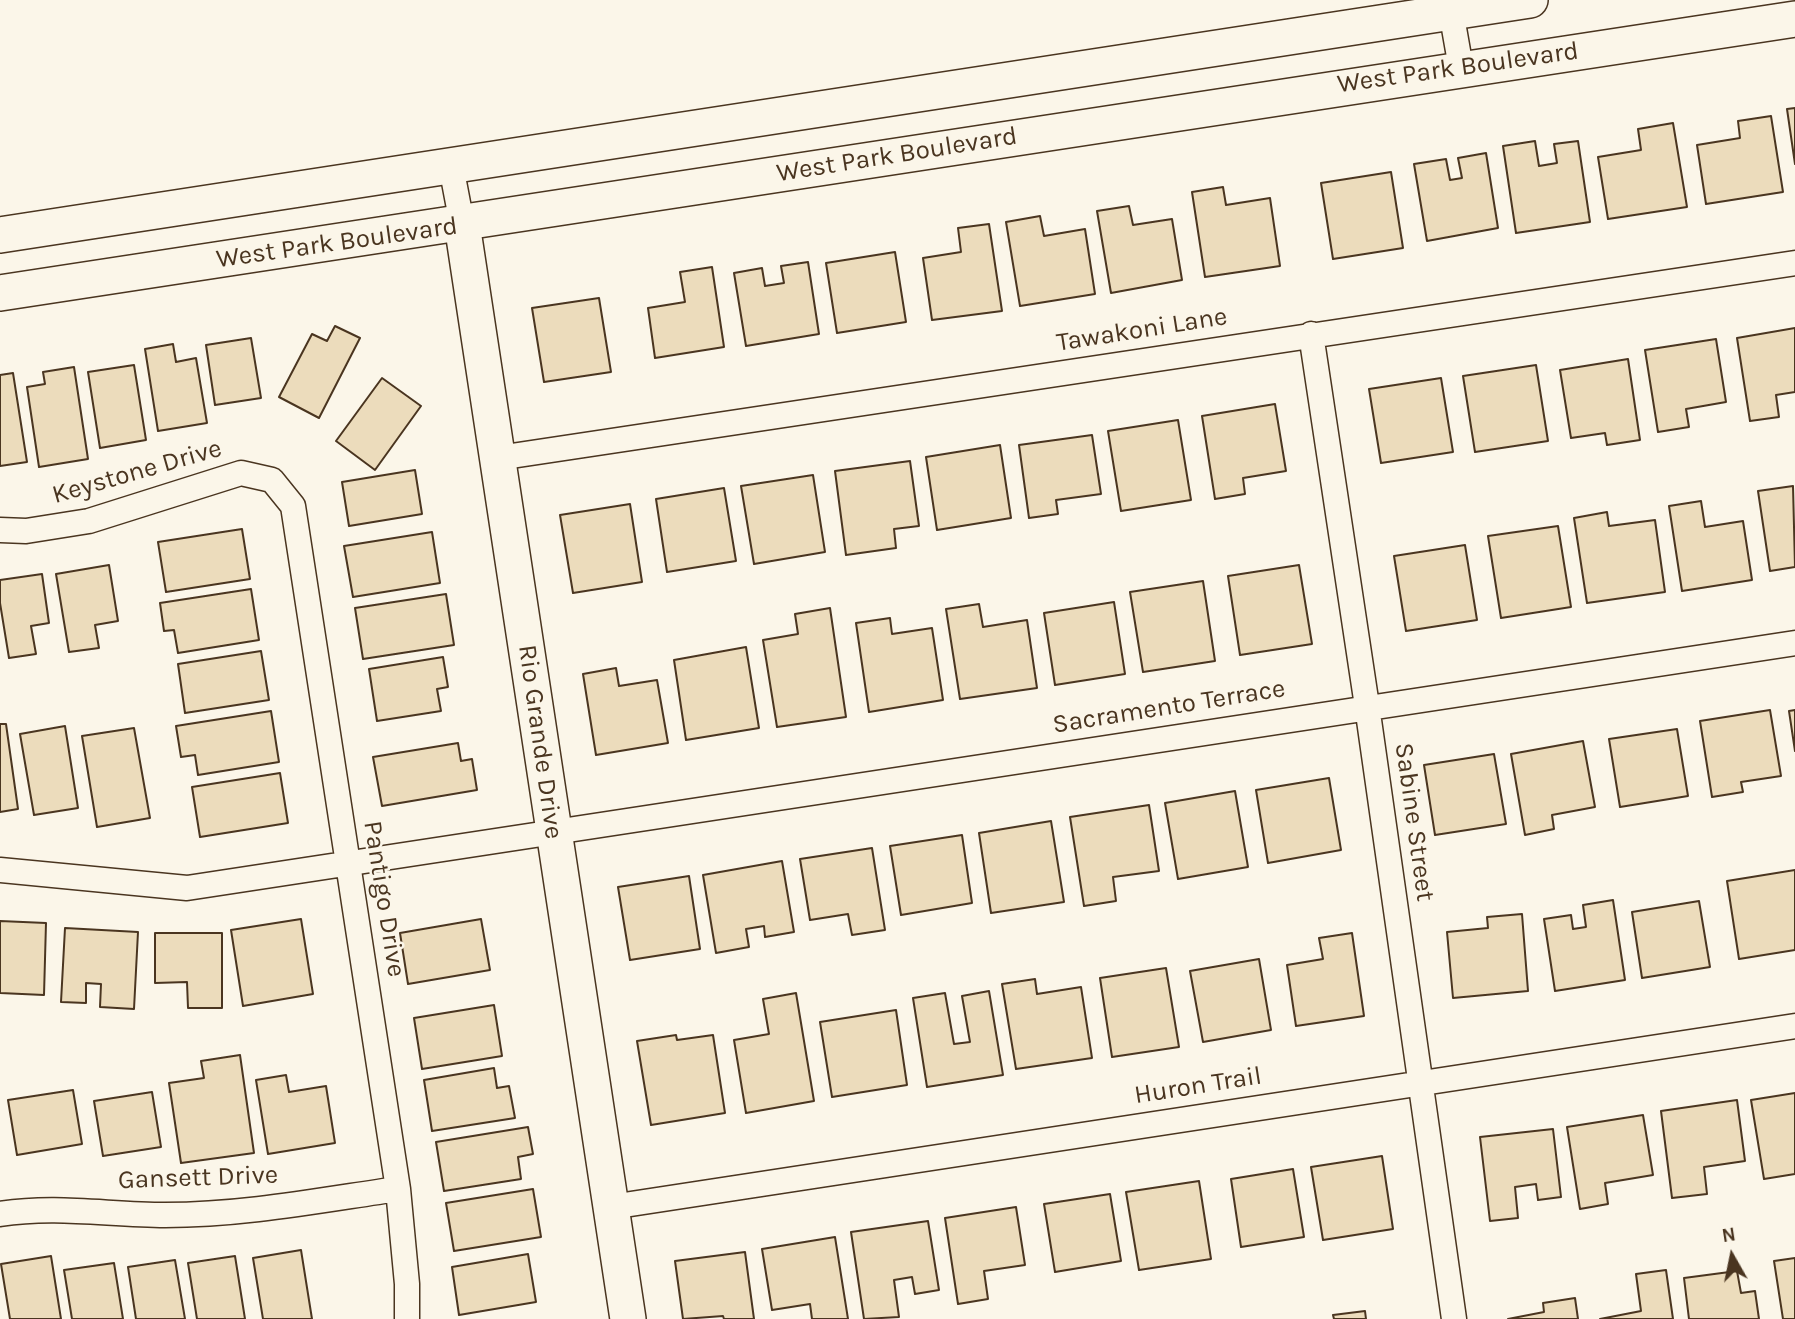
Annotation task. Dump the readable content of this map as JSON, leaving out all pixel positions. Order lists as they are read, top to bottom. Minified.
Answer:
{"streets":{"main road":["West Park Boulevard","Rio Grande Drive"],"street":["Tawakoni Lane","Keystone Drive","Sacramento Terrace","Sabine Street","Pantigo Drive","Huron Trail","Gansett Drive"]},"crossings":[["West Park Boulevard","Rio Grande Drive"],["Tawakoni Lane","Rio Grande Drive"],["Tawakoni Lane","Sabine Street"],["Keystone Drive","Pantigo Drive"],["Sacramento Terrace","Rio Grande Drive"],["Sacramento Terrace","Sabine Street"],["Sacramento Terrace","Pantigo Drive"],["Rio Grande Drive","Huron Trail"],["Sabine Street","Huron Trail"],["Pantigo Drive","Gansett Drive"]],"north":"top"}
